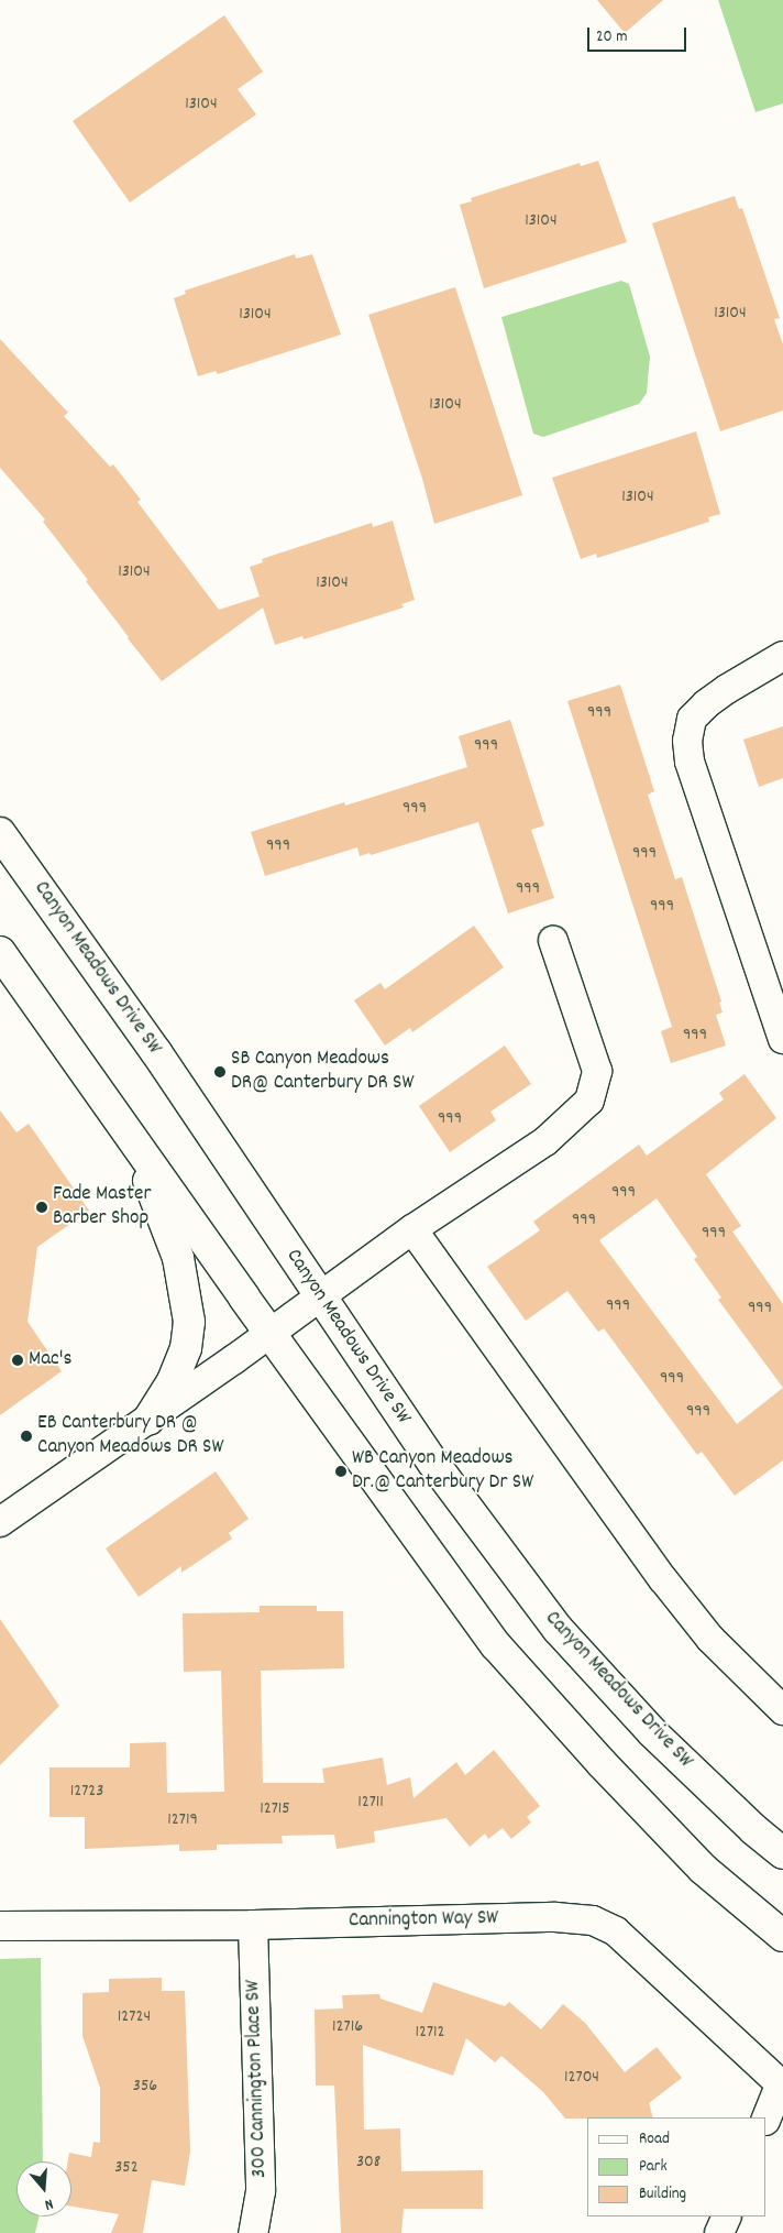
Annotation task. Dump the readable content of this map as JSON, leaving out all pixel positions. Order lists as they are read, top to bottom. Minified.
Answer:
{"streets":{"main road":["Canyon Meadows Drive SW"],"street":["Cannington Way SW","300 Cannington Place SW"]},"crossings":[["Cannington Way SW","300 Cannington Place SW"]],"places":["SB Canyon Meadows DR@ Canterbury DR SW","Fade Master Barber Shop","Mac's","EB Canterbury DR @ Canyon Meadows DR SW","WB Canyon Meadows Dr.@ Canterbury Dr SW"],"house_numbers":["13104","13104","13104","13104","13104","13104","13104","13104","999","999","999","999","999","999","999","999","999","999","999","999","999","999","999","999","12723","12711","12715","12719","12724","12716","12712","12704","356","308","352"],"legend":["Road","Park","Building"],"scale_bar":"20 m","north":"bottom"}
